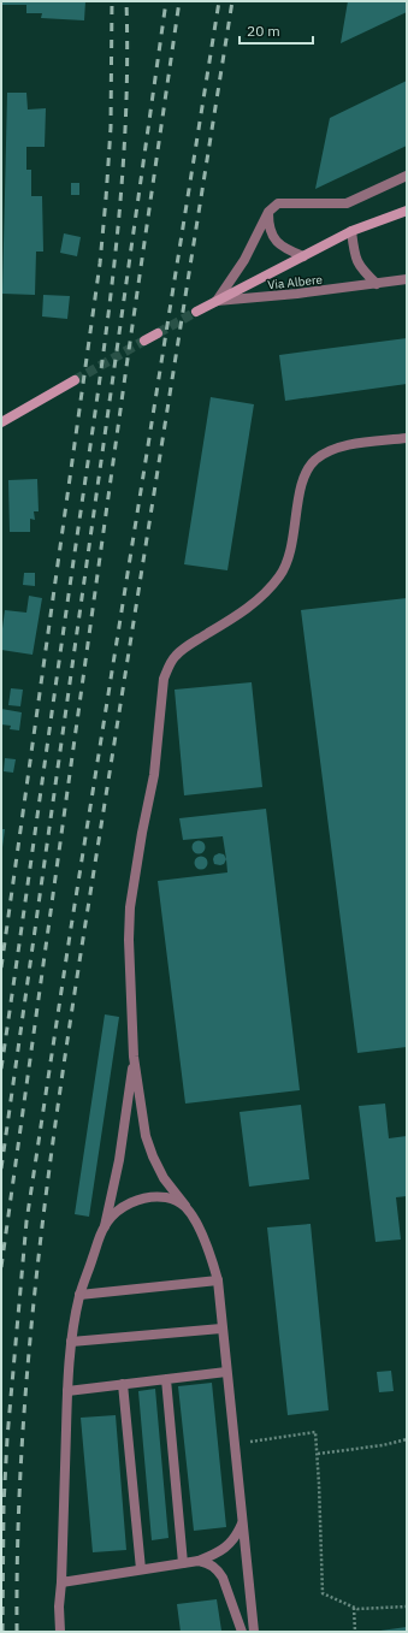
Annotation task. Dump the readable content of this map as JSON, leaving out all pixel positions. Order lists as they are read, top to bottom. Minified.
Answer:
{"streets":{"street":["Via Albere"]},"scale_bar":"20 m"}
